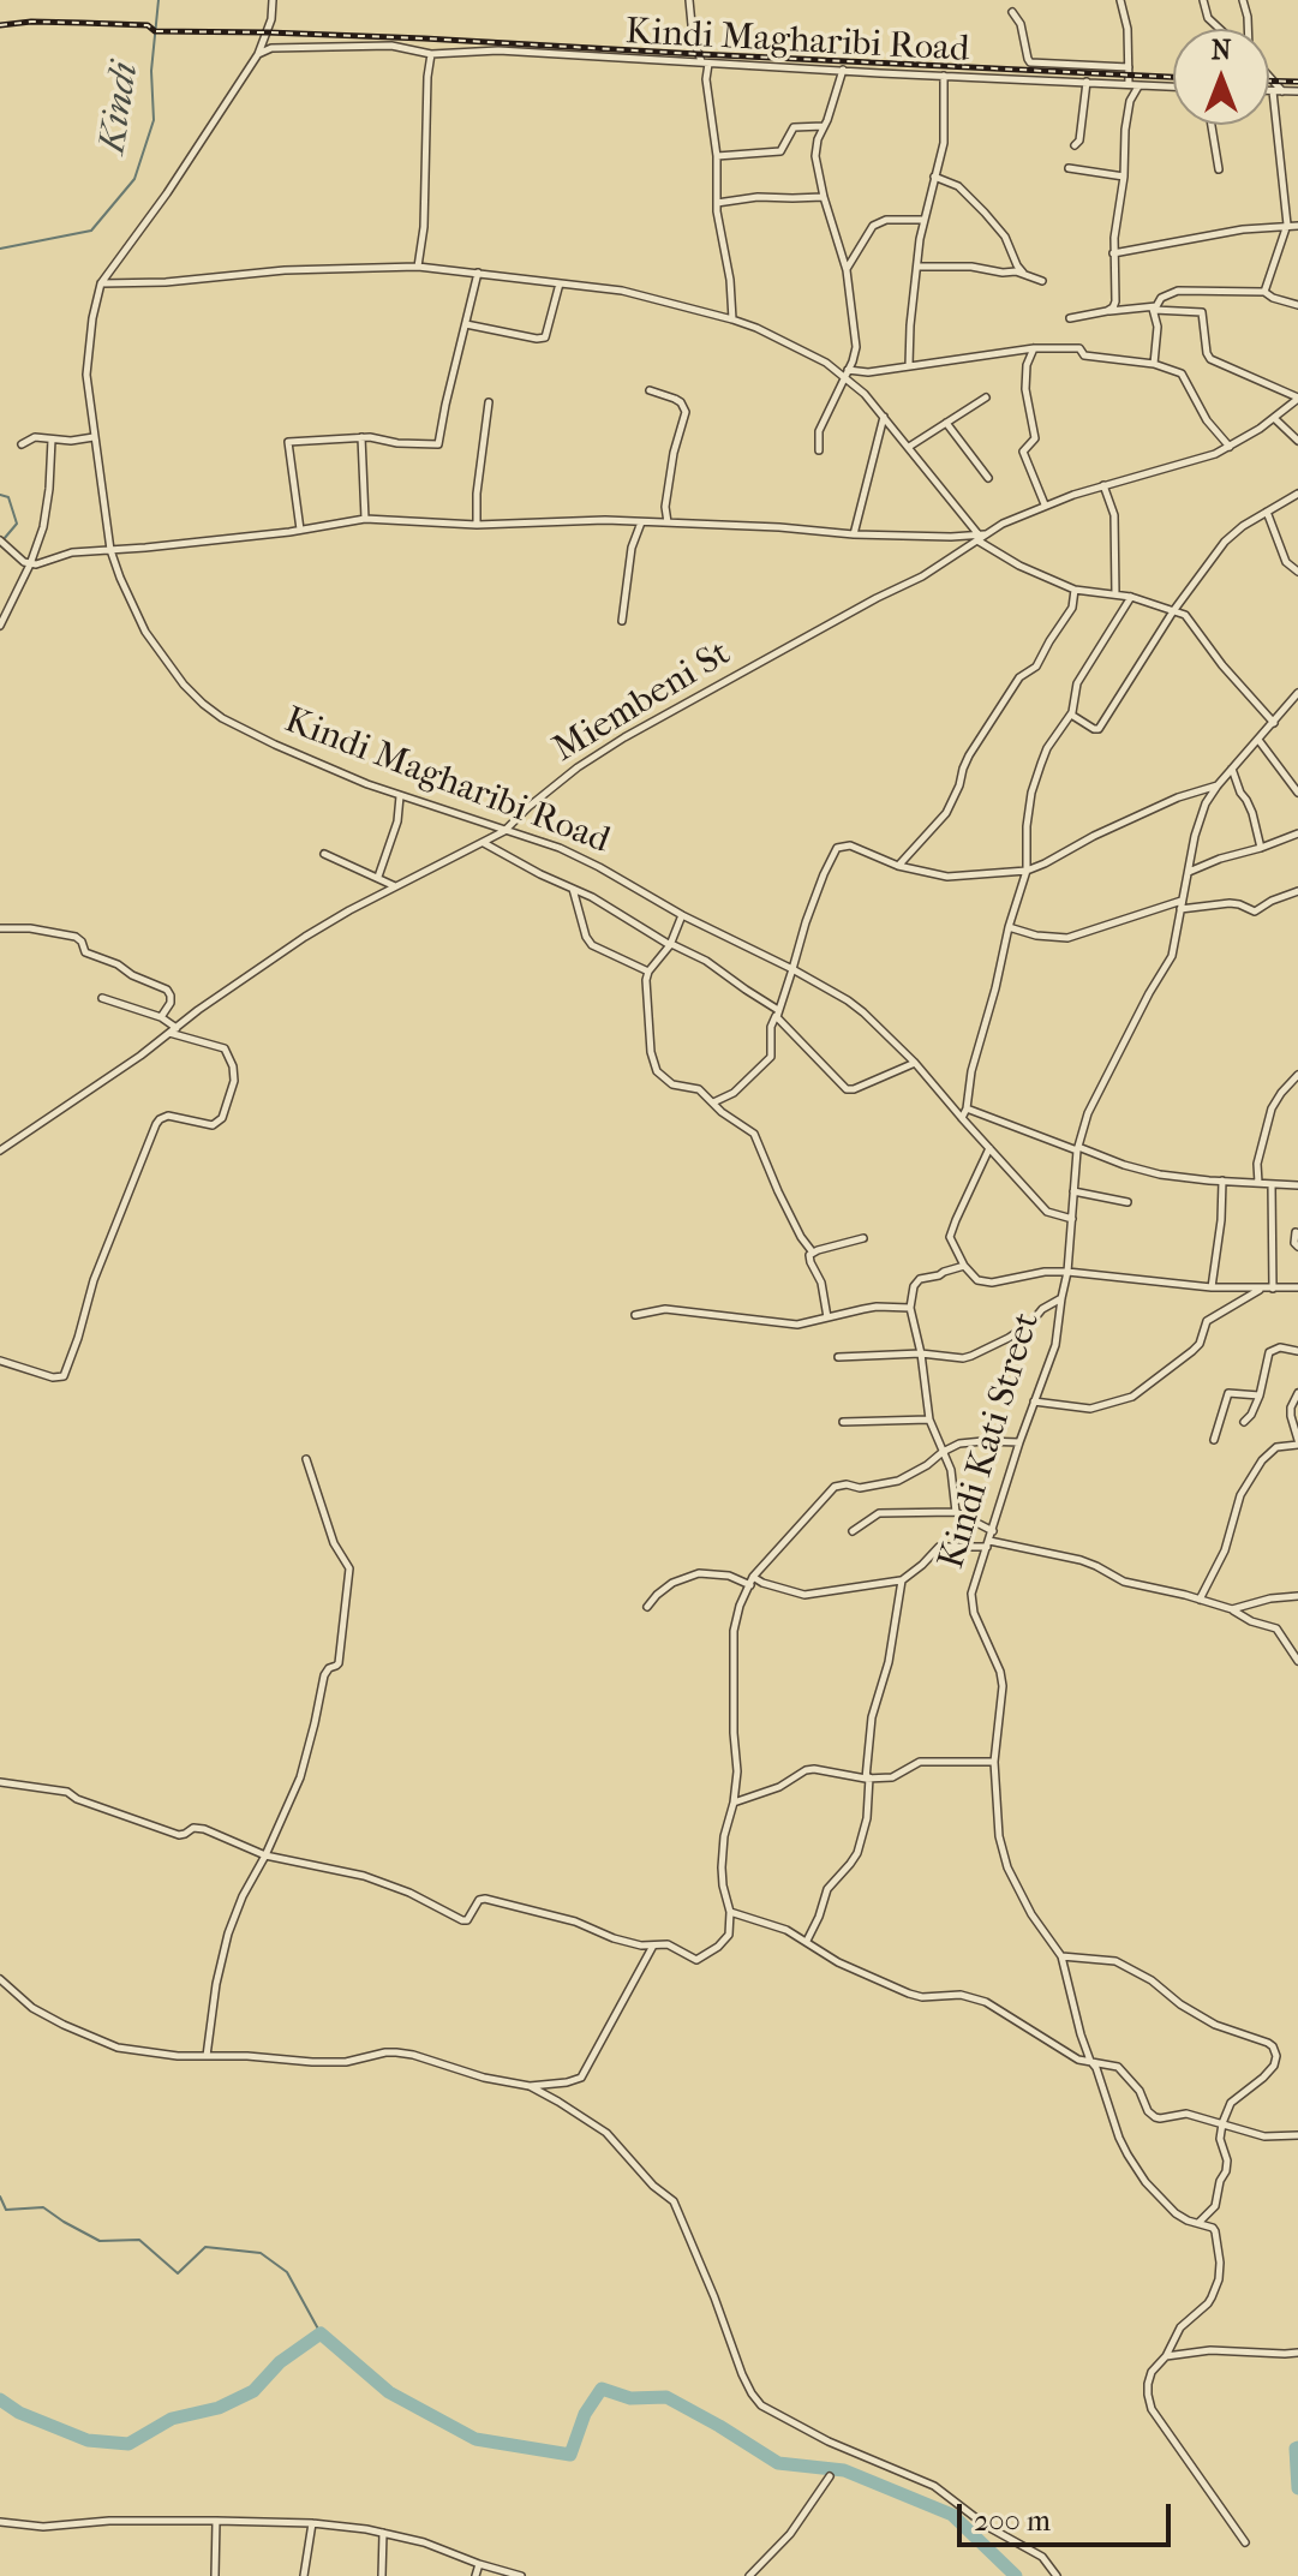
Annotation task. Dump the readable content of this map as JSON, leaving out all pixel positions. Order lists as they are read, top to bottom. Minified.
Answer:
{"streets":{"street":["Kindi Magharibi Road","Miembeni St","Kindi Kati Street"]},"crossings":[["Kindi Magharibi Road","Miembeni St"],["Kindi Magharibi Road","Kindi Kati Street"]],"water":["Kindi"],"scale_bar":"200 m","north":"top"}
